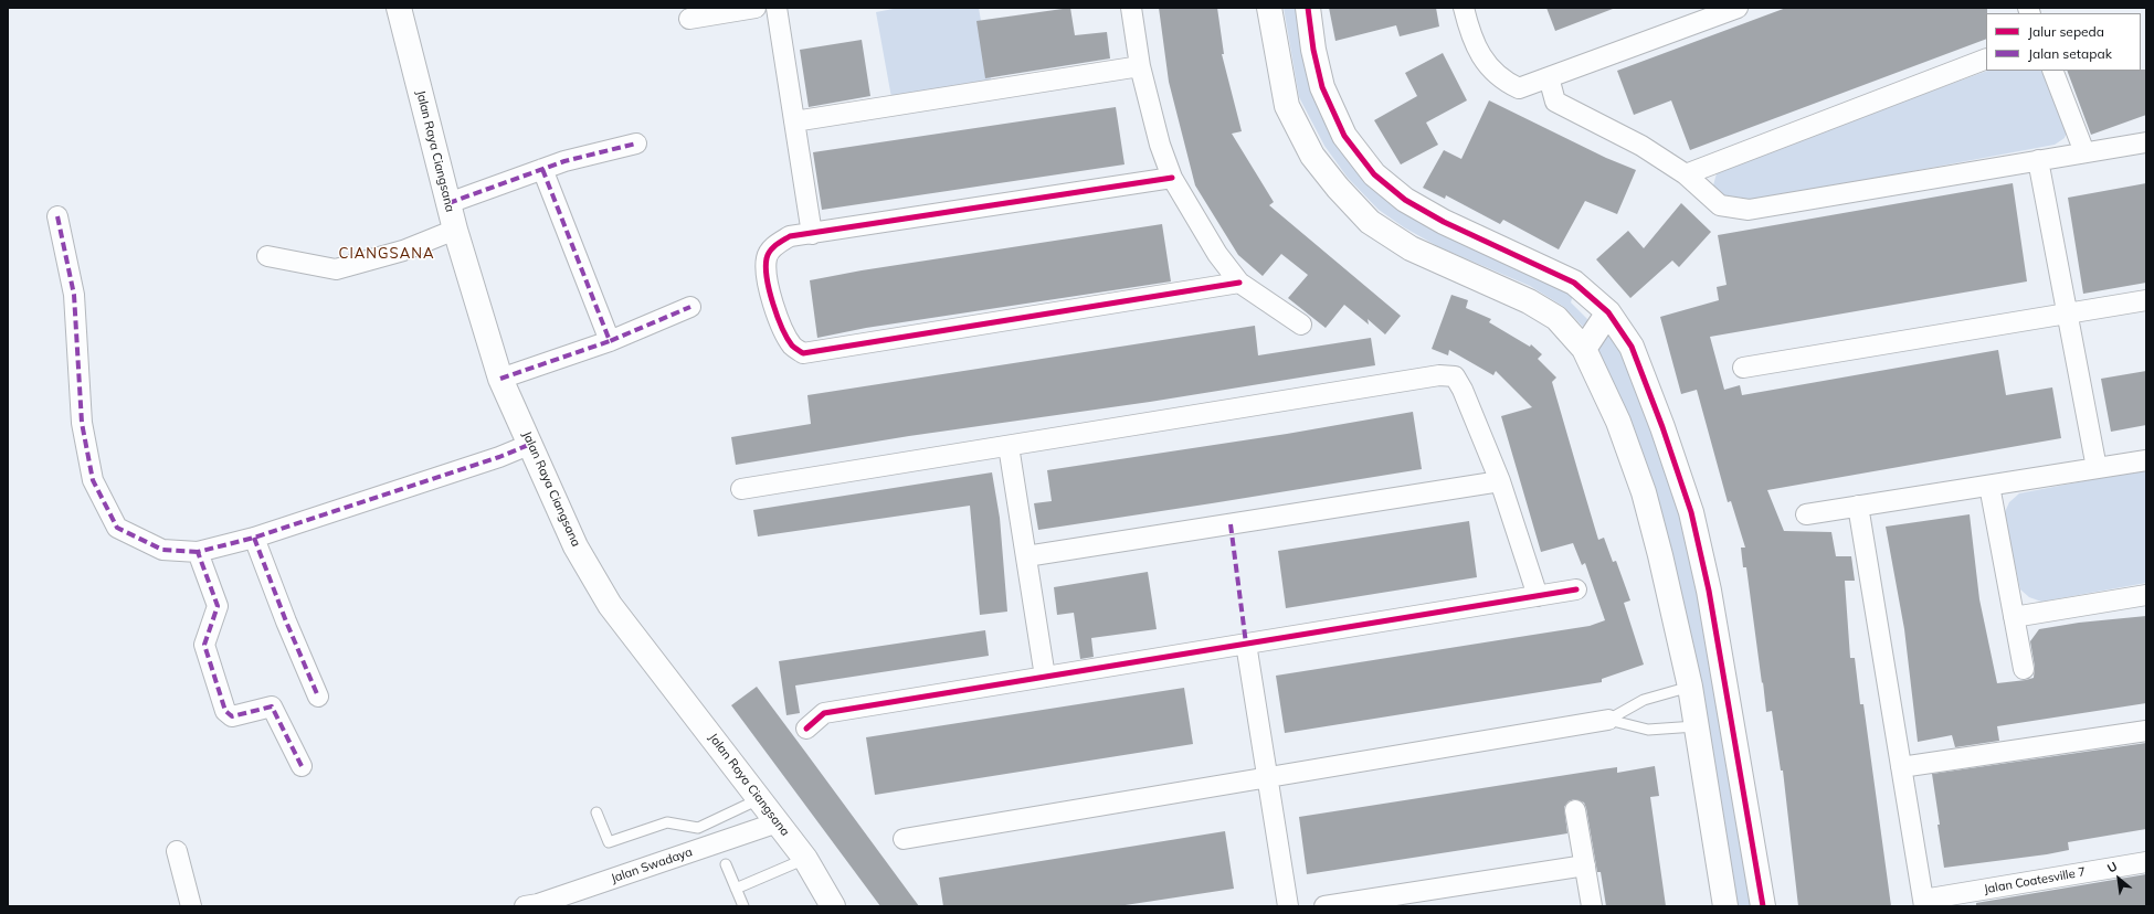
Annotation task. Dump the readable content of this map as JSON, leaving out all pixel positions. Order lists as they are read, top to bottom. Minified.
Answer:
{"streets":{"street":["Jalan Raya Ciangsana","Jalan Swadaya","Jalan Coatesville 7"]},"crossings":[["Jalan Raya Ciangsana","Jalan Swadaya"]],"districts":["CIANGSANA"],"legend":["Jalur sepeda","Jalan setapak"],"north":"top left"}
